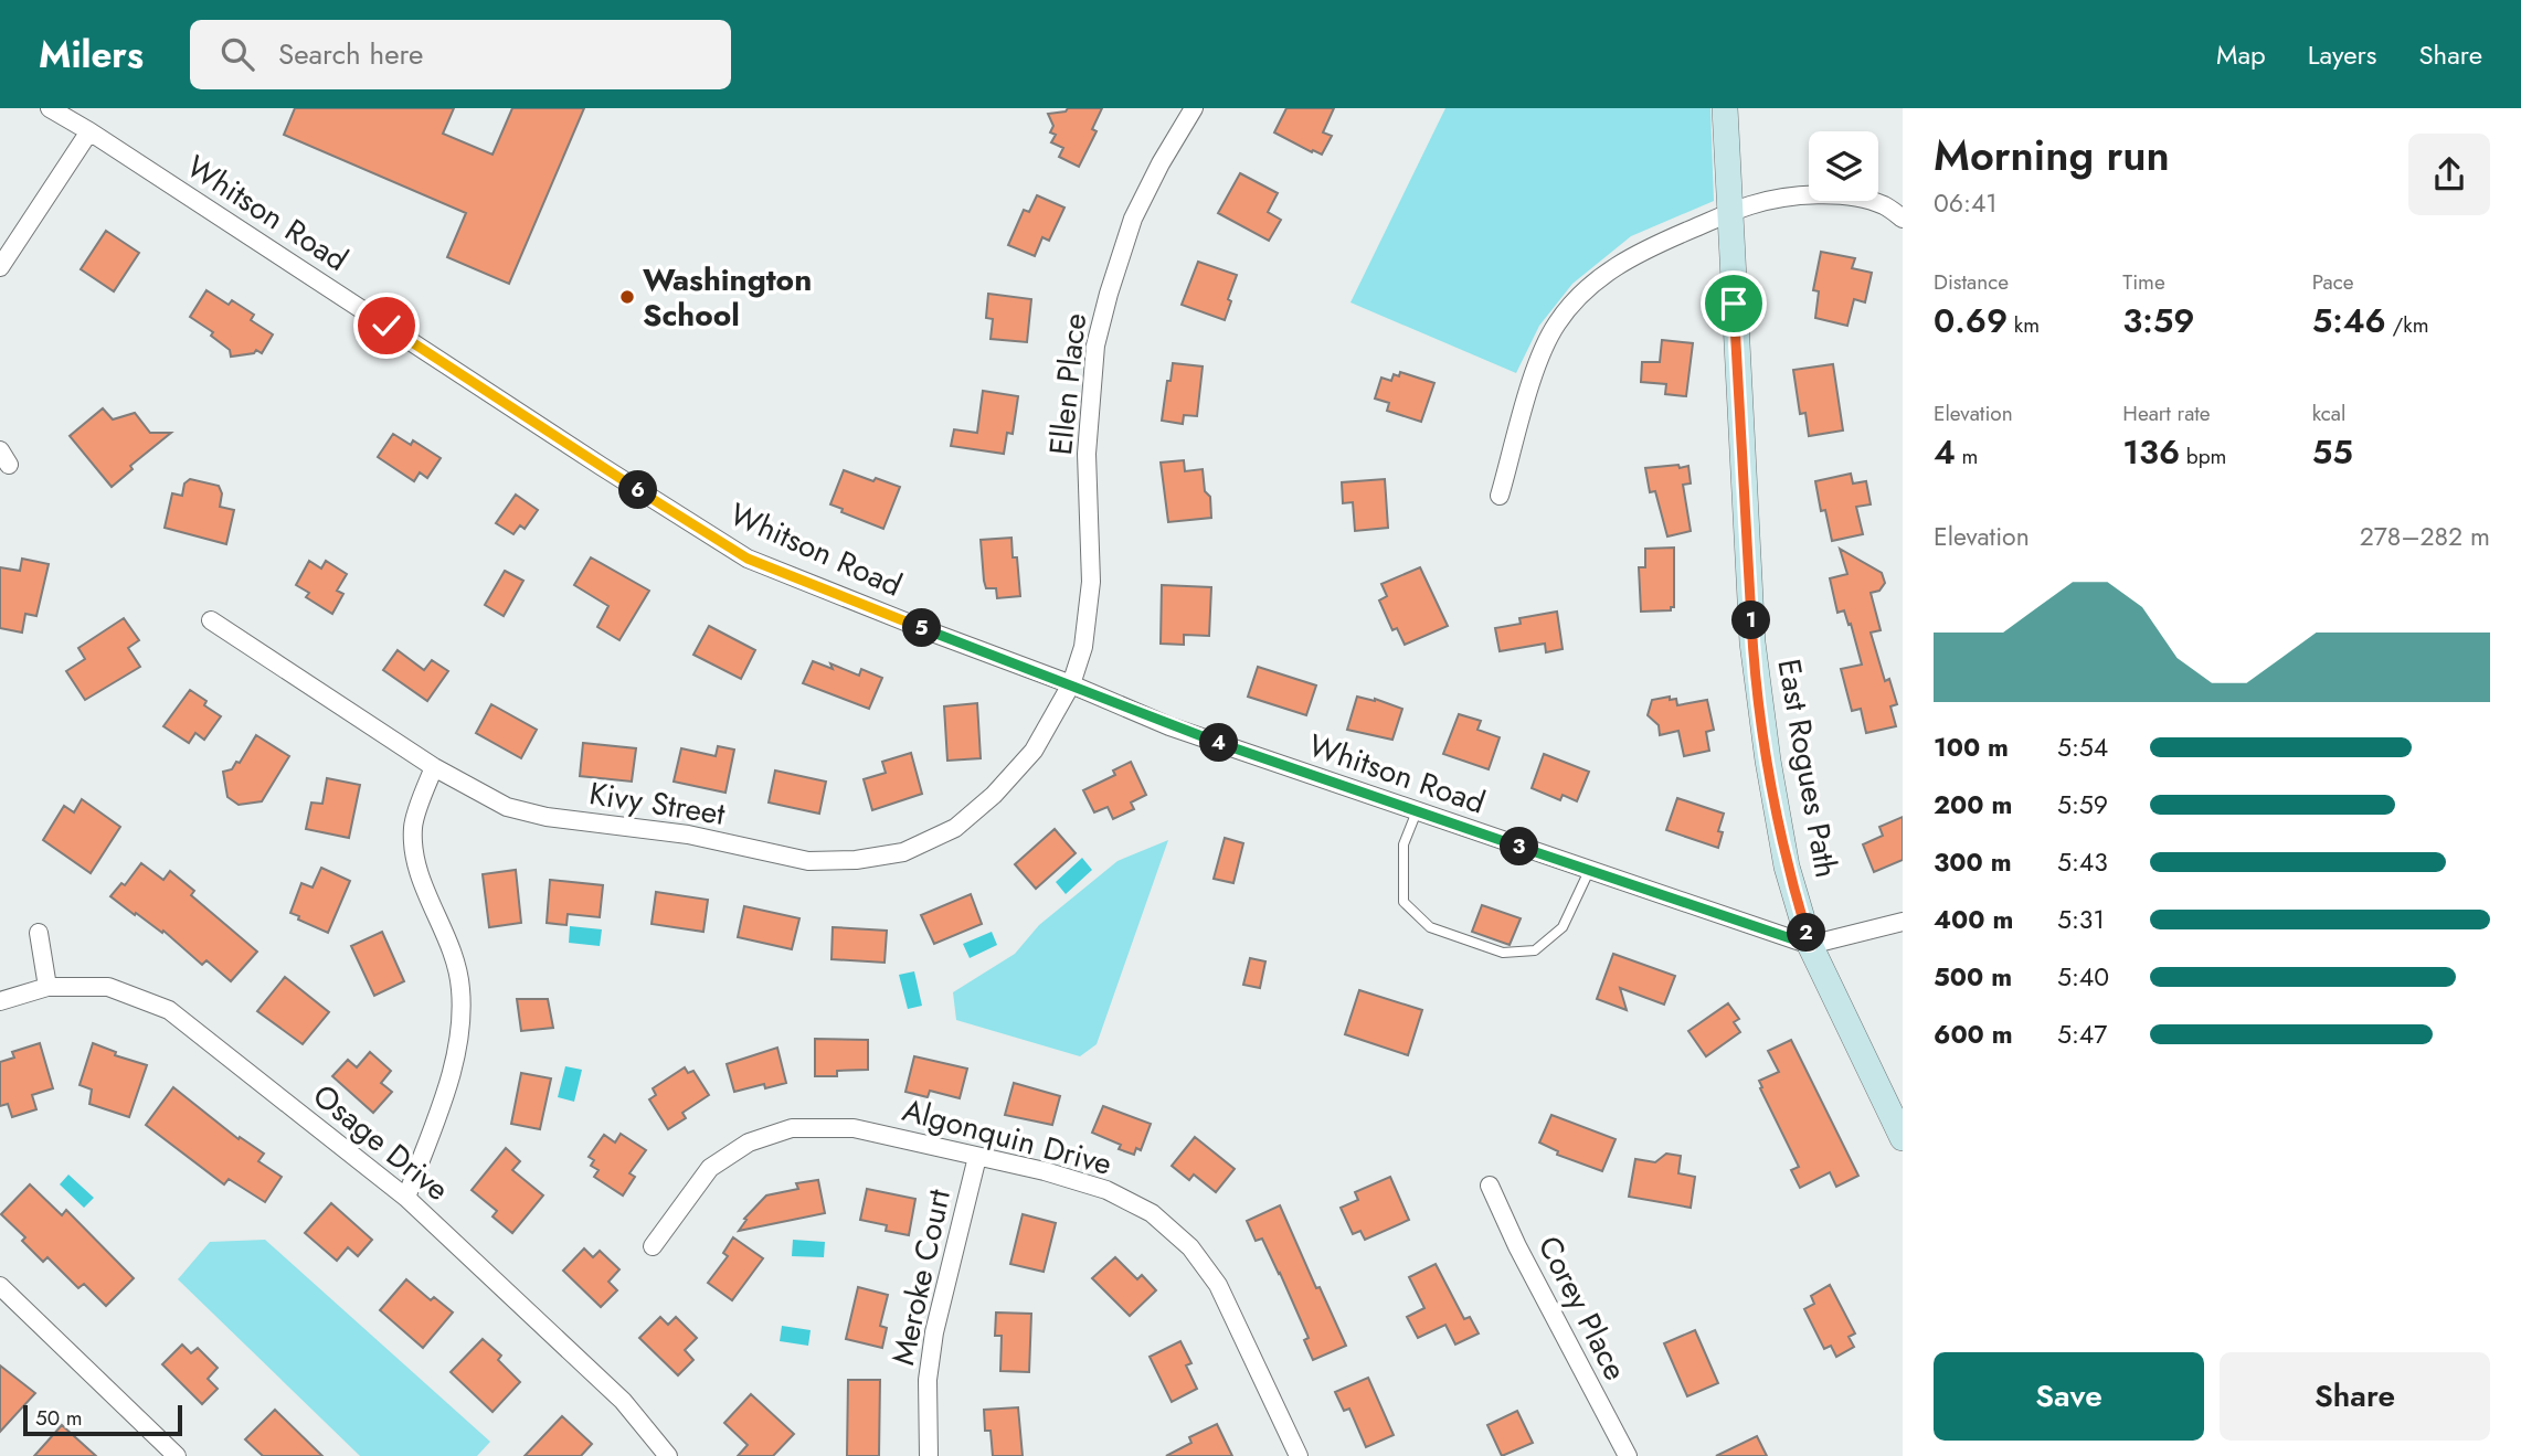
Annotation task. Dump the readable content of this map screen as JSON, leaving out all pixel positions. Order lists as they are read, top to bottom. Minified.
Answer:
{"streets":{"street":["Whitson Road","Ellen Place","East Rogues Path","Kivy Street","Algonquin Drive","Osage Drive","Meroke Court","Corey Place"]},"crossings":[["Whitson Road","Ellen Place"],["Whitson Road","East Rogues Path"],["Whitson Road","Kivy Street"],["Ellen Place","Kivy Street"],["Algonquin Drive","Meroke Court"]],"places":["Washington School"],"scale_bar":"50 m","page":{"header":"Milers","search":"Search here","nav":["Map","Layers","Share"],"heading":["Morning run","06:41"],"stats":[["Distance","0.69 km"],["Time","3:59"],["Pace","5:46 /km"],["Elevation","4 m"],["Heart rate","136 bpm"],["kcal","55"]],"pins":["6","1","5","4","3","2"],"chart":["Elevation","278–282 m"],"list":[{"name":"100 m","note":"5:54"},{"name":"200 m","note":"5:59"},{"name":"300 m","note":"5:43"},{"name":"400 m","note":"5:31"},{"name":"500 m","note":"5:40"},{"name":"600 m","note":"5:47"}],"buttons":["Save","Share"],"scale":"50 m"}}
